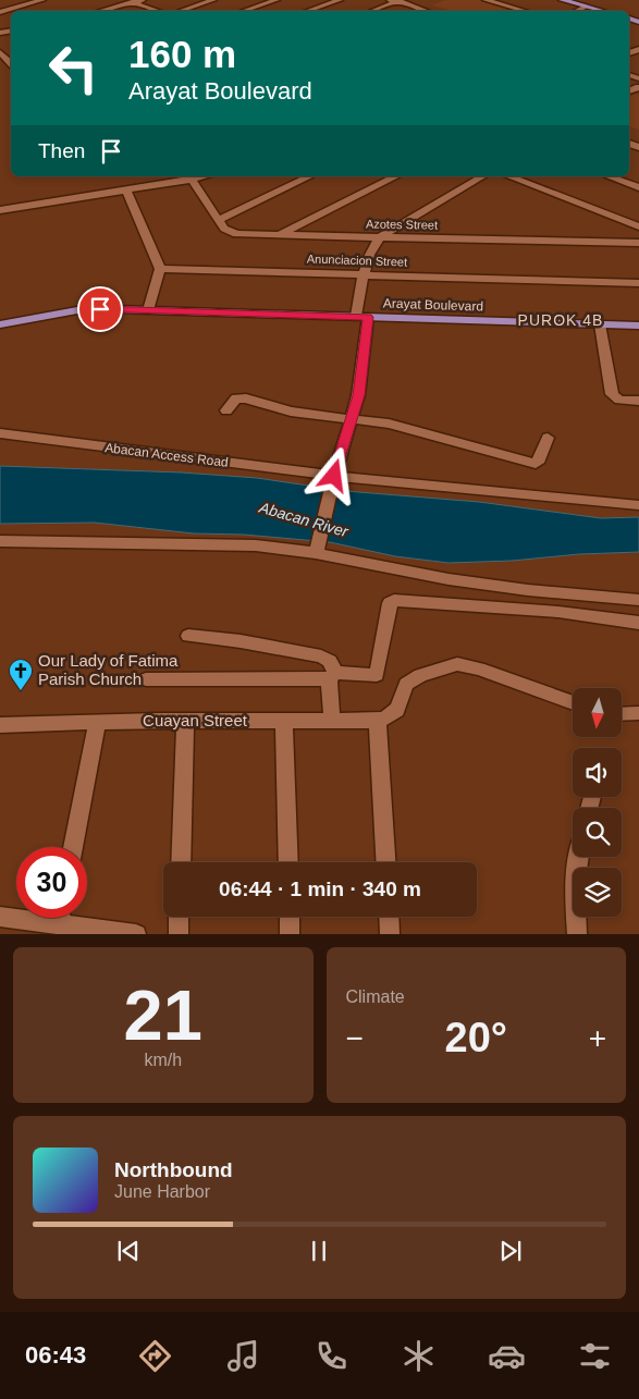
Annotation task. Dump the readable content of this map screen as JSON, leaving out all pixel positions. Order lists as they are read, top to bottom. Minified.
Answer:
{"streets":{"main road":["Arayat Boulevard"],"street":["Azotes Street","Anunciacion Street","Abacan Access Road","Cuayan Street"]},"districts":["PUROK 4B"],"water":["Abacan River"],"places":{"church":["Our Lady of Fatima Parish Church"]},"north":"bottom","page":{"turn":["160 m","Arayat Boulevard"],"then":"Then","limit":"30","trip":"06:44 · 1 min · 340 m","tile":[["21","km/h"],"Climate"],"heat":["−","20°","+"],"song":["Northbound","June Harbor"],"tabs":"06:43"}}
